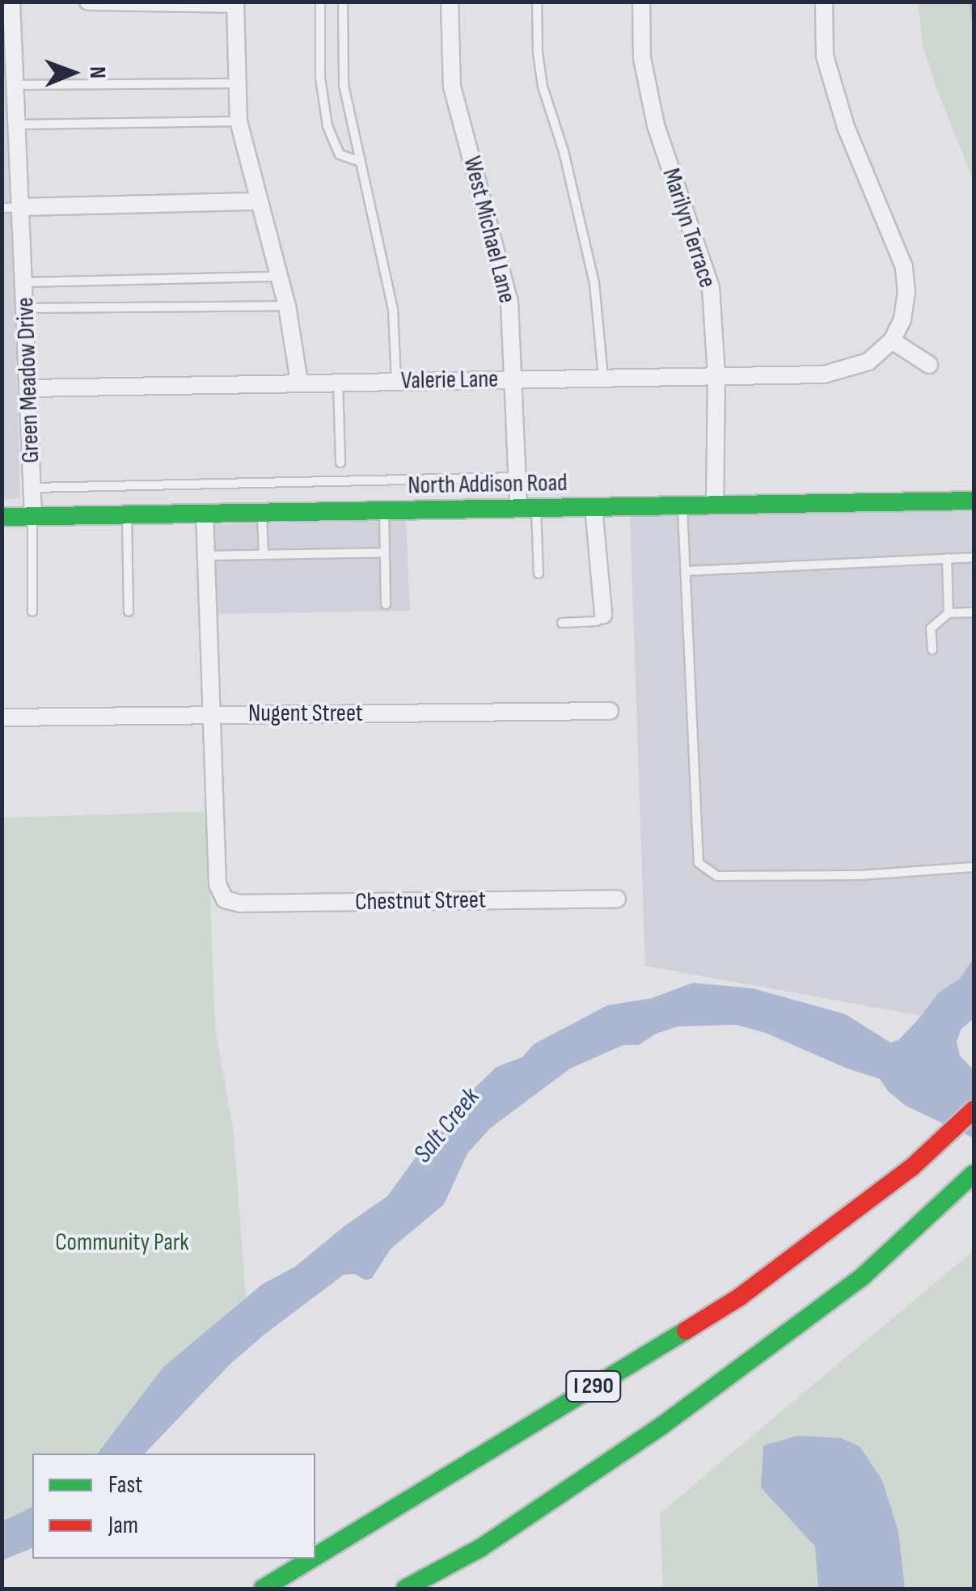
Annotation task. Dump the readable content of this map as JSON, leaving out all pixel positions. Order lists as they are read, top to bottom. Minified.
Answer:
{"streets":{"main road":["North Addison Road","I 290"],"street":["Marilyn Terrace","West Michael Lane","Green Meadow Drive","Valerie Lane","Nugent Street","Chestnut Street"]},"crossings":[["Marilyn Terrace","Valerie Lane"],["Marilyn Terrace","North Addison Road"],["West Michael Lane","Valerie Lane"],["West Michael Lane","North Addison Road"],["Green Meadow Drive","Valerie Lane"],["Green Meadow Drive","North Addison Road"],["Nugent Street","Chestnut Street"]],"water":["Salt Creek"],"parks":["Community Park"],"legend":["Fast","Jam"],"north":"right"}
